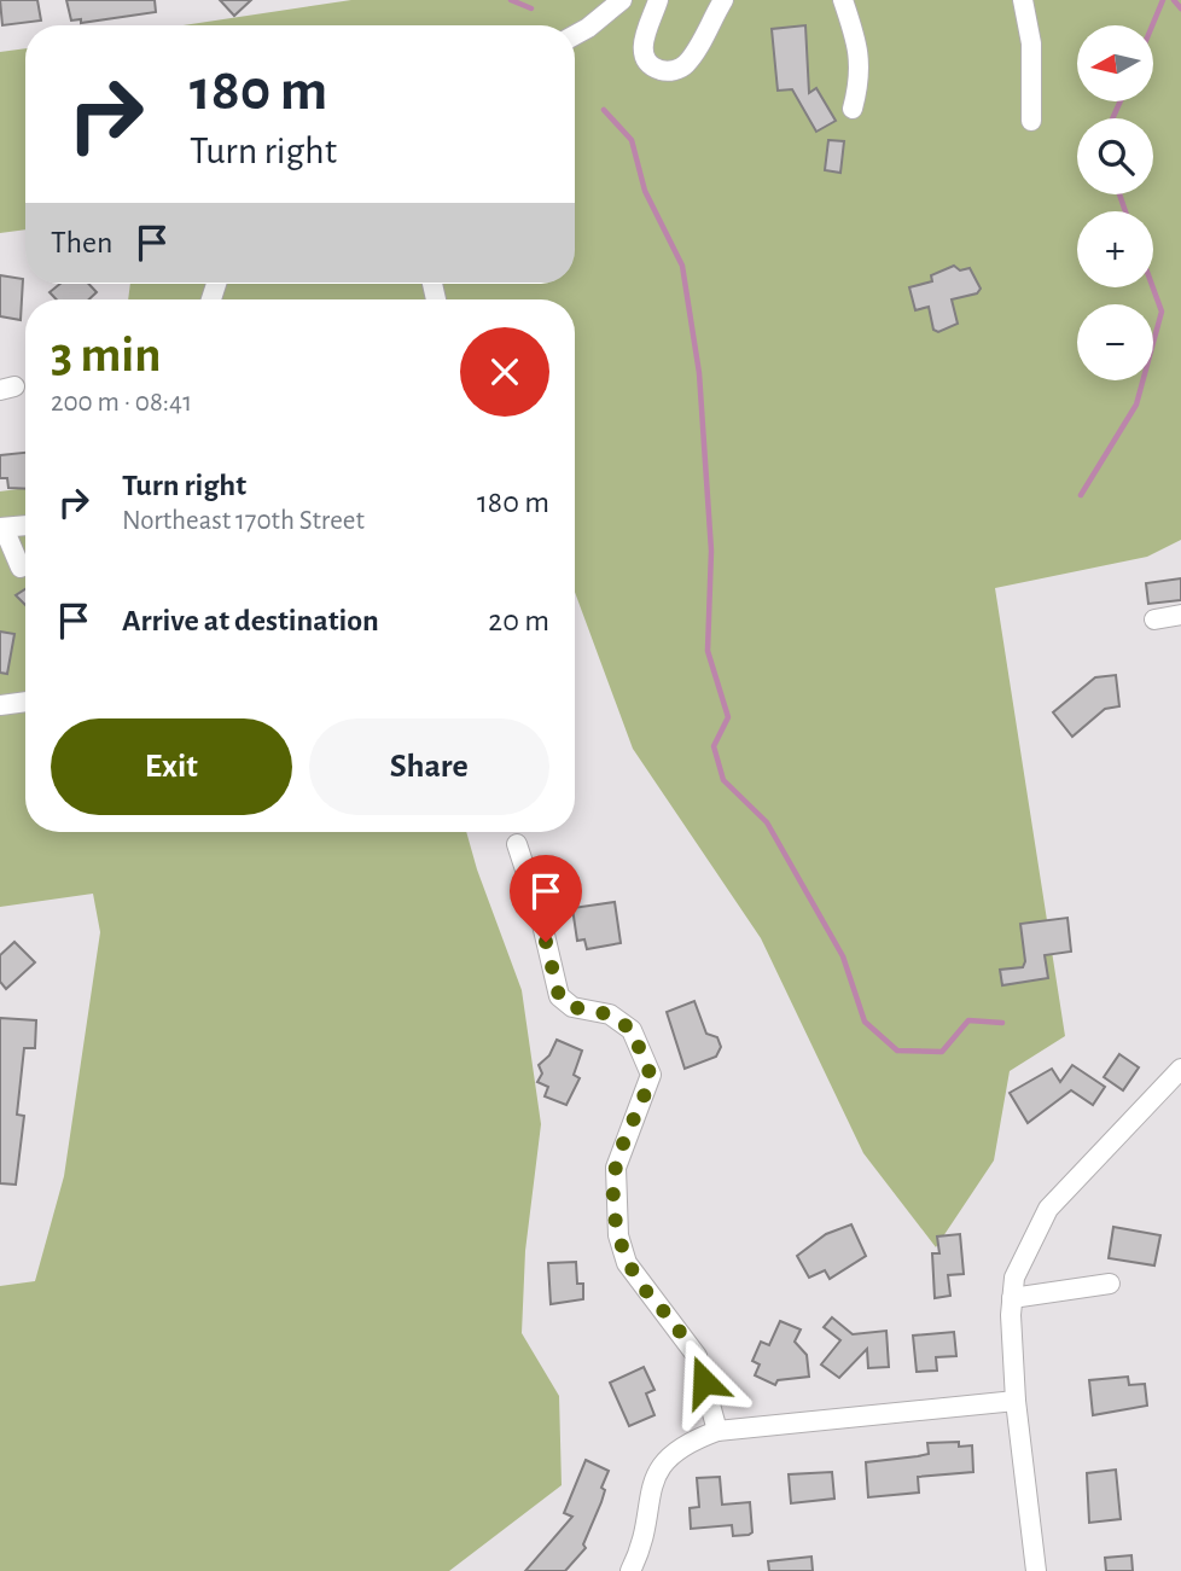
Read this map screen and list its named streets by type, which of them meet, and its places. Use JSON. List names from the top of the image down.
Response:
{
  "north": "left",
  "page": {
    "map_buttons": ["+", "−"],
    "turn": ["180 m", "Turn right"],
    "then": "Then",
    "heading": ["3 min", "200 m · 08:41"],
    "list": [
      {
        "name": "Turn right",
        "note": "Northeast 170th Street",
        "value": "180 m"
      },
      {
        "name": "Arrive at destination",
        "value": "20 m"
      }
    ],
    "buttons": ["Exit", "Share"]
  }
}
